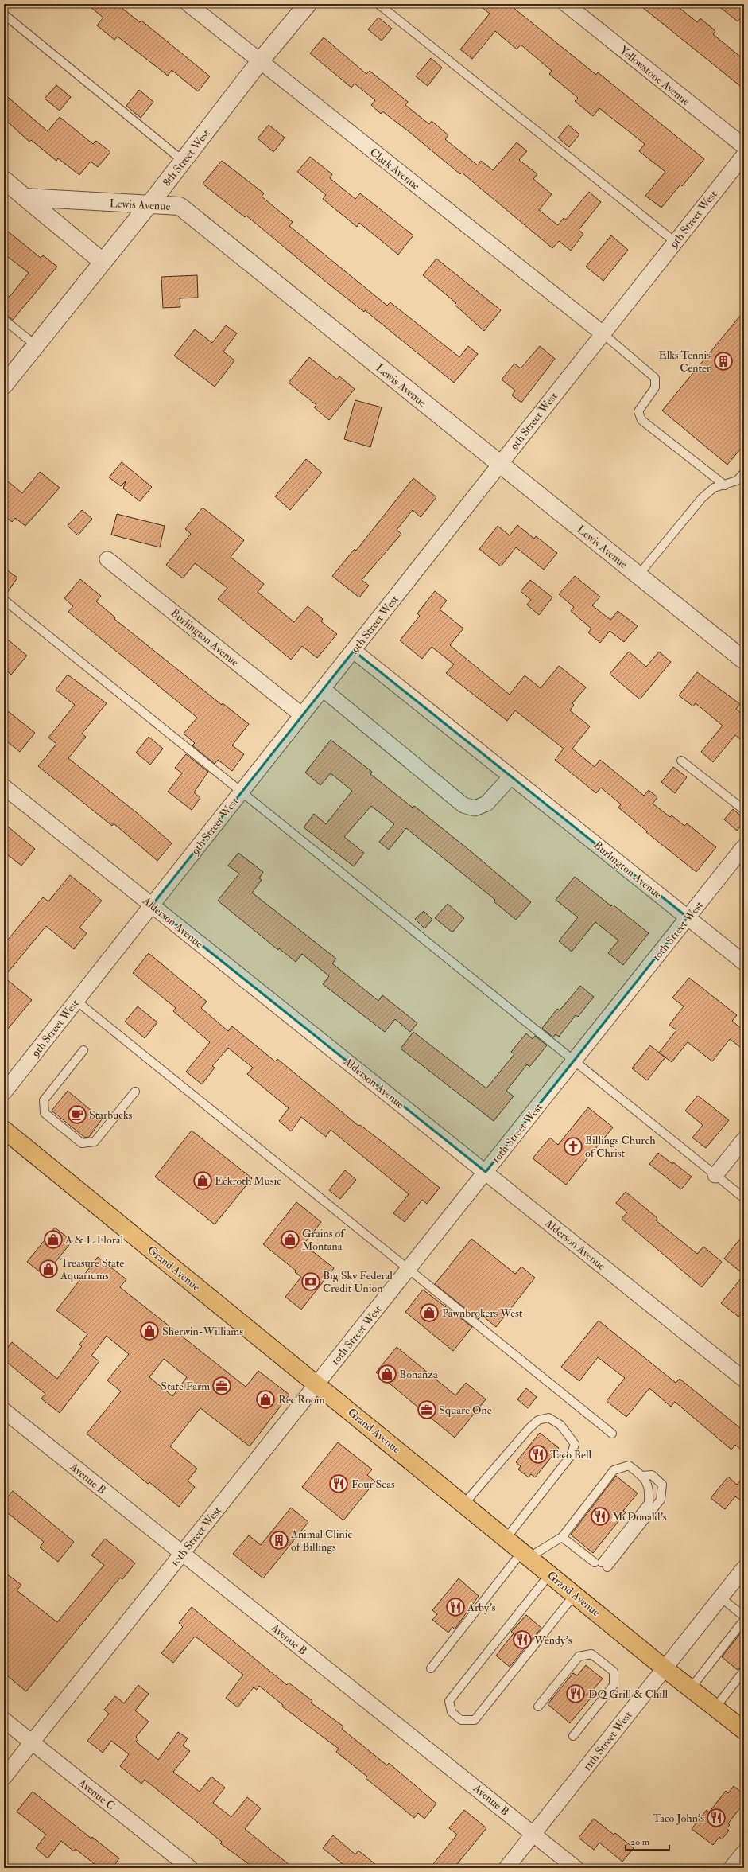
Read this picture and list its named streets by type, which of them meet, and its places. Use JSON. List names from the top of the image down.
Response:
{
  "streets": {
    "main road": ["Grand Avenue"],
    "street": [
      "Yellowstone Avenue",
      "8th Street West",
      "Clark Avenue",
      "Lewis Avenue",
      "9th Street West",
      "Burlington Avenue",
      "Alderson Avenue",
      "10th Street West",
      "Avenue B",
      "11th Street West",
      "Avenue C"
    ]
  },
  "crossings": [
    ["8th Street West", "Clark Avenue"],
    ["8th Street West", "Lewis Avenue"],
    ["Clark Avenue", "9th Street West"],
    ["Lewis Avenue", "9th Street West"],
    ["9th Street West", "Burlington Avenue"],
    ["9th Street West", "Alderson Avenue"],
    ["Burlington Avenue", "10th Street West"],
    ["Alderson Avenue", "10th Street West"],
    ["10th Street West", "Grand Avenue"],
    ["10th Street West", "Avenue B"],
    ["10th Street West", "Avenue C"],
    ["Grand Avenue", "11th Street West"],
    ["Avenue B", "11th Street West"]
  ],
  "places": {
    "building": ["Elks Tennis Center", "Animal Clinic of Billings"],
    "cafe": ["Starbucks"],
    "church": ["Billings Church of Christ"],
    "shop": [
      "Eckroth Music",
      "A & L Floral",
      "Grains of Montana",
      "Treasure State Aquariums",
      "Pawnbrokers West",
      "Sherwin-Williams",
      "Bonanza",
      "Rec Room"
    ],
    "bank": ["Big Sky Federal Credit Union"],
    "office": ["State Farm", "Square One"],
    "restaurant": [
      "Taco Bell",
      "Four Seas",
      "McDonald's",
      "Arby's",
      "Wendy's",
      "DQ Grill & Chill",
      "Taco John's"
    ]
  },
  "scale_bar": "20 m"
}
